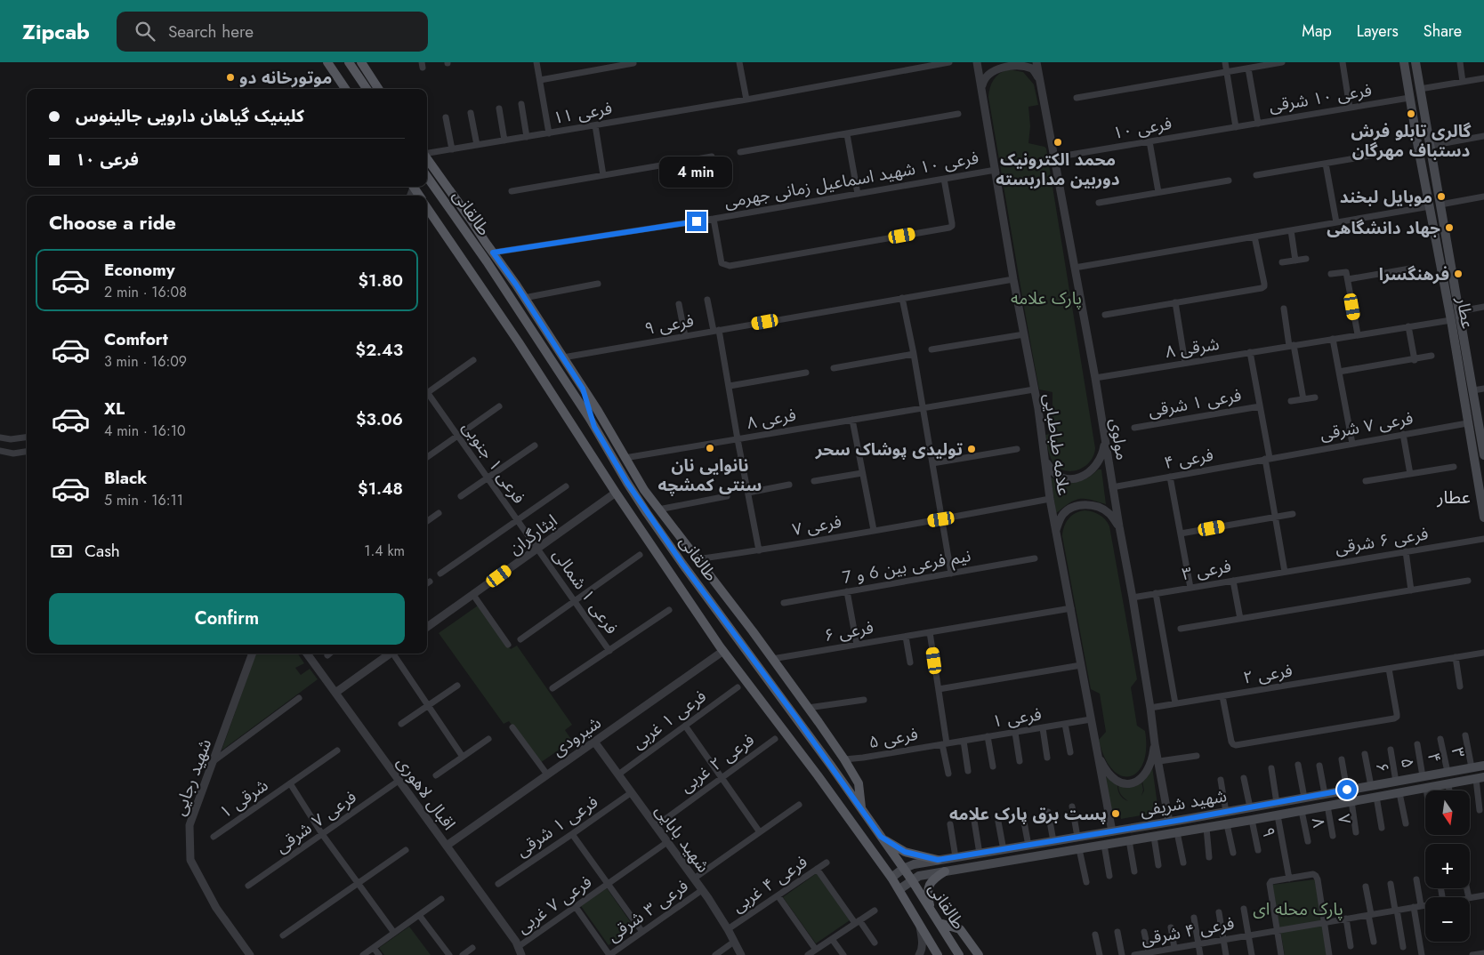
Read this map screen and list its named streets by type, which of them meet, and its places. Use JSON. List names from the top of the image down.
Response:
{
  "streets": {
    "main road": ["طالقانی", "عطار", "شهید شریفی"],
    "street": [
      "فرعی ۱۰ شرقی",
      "فرعی ۱۱",
      "فرعی ۱۰",
      "فرعی ۱۰ شهید اسماعیل زمانی جهرمی",
      "فرعی ۹",
      "۸ شرقی",
      "فرعی ۱ شرقی",
      "فرعی ۸",
      "فرعی ۷ شرقی",
      "مولوی",
      "علامه طباطبایی",
      "فرعی ۴",
      "فرعی ۱ جنوبی",
      "فرعی ۷",
      "ایثارگران",
      "فرعی ۶ شرقی",
      "نیم فرعی بین 6 و 7",
      "فرعی ۳",
      "فرعی ۱ شمالی",
      "فرعی ۶",
      "فرعی ۲",
      "فرعی ۱",
      "فرعی ۱ غربی",
      "شیرودی",
      "فرعی ۵",
      "۳",
      "۴",
      "فرعی ۲ غربی",
      "۵",
      "۶",
      "شهید رجایی",
      "اقبال لاهوری",
      "۱ شرقی",
      "۷",
      "۸",
      "۹",
      "شهید بابایی",
      "فرعی ۴ غربی",
      "فرعی ۷ غربی",
      "فرعی ۳ شرقی",
      "فرعی ۴ شرقی"
    ]
  },
  "crossings": [
    ["فرعی ۱۰ شرقی", "فرعی ۱۰"],
    ["فرعی ۱۰ شرقی", "عطار"],
    ["فرعی ۱۰", "مولوی"],
    ["فرعی ۱۰ شهید اسماعیل زمانی جهرمی", "علامه طباطبایی"],
    ["طالقانی", "ایثارگران"],
    ["طالقانی", "شیرودی"],
    ["طالقانی", "شهید شریفی"],
    ["عطار", "۸ شرقی"],
    ["عطار", "فرعی ۷ شرقی"],
    ["فرعی ۹", "علامه طباطبایی"],
    ["۸ شرقی", "مولوی"],
    ["فرعی ۱ شرقی", "شهید بابایی"],
    ["فرعی ۸", "علامه طباطبایی"],
    ["فرعی ۷ شرقی", "فرعی ۴"],
    ["فرعی ۷ شرقی", "اقبال لاهوری"],
    ["مولوی", "فرعی ۴"],
    ["مولوی", "فرعی ۳"],
    ["مولوی", "فرعی ۲"],
    ["مولوی", "شهید شریفی"],
    ["علامه طباطبایی", "فرعی ۷"],
    ["علامه طباطبایی", "فرعی ۶"],
    ["علامه طباطبایی", "فرعی ۱"],
    ["علامه طباطبایی", "شهید شریفی"],
    ["فرعی ۱ جنوبی", "ایثارگران"],
    ["فرعی ۱ جنوبی", "فرعی ۱ شمالی"],
    ["ایثارگران", "فرعی ۱ شمالی"],
    ["فرعی ۶ شرقی", "فرعی ۳"],
    ["فرعی ۱", "فرعی ۵"],
    ["فرعی ۱ غربی", "شهید بابایی"],
    ["شیرودی", "اقبال لاهوری"],
    ["شیرودی", "شهید بابایی"],
    ["۳", "شهید شریفی"],
    ["۴", "شهید شریفی"],
    ["فرعی ۲ غربی", "شهید بابایی"],
    ["۵", "شهید شریفی"],
    ["۶", "شهید شریفی"],
    ["اقبال لاهوری", "فرعی ۷ غربی"],
    ["شهید شریفی", "۷"],
    ["شهید شریفی", "۸"],
    ["شهید شریفی", "۹"],
    ["شهید بابایی", "فرعی ۴ غربی"],
    ["شهید بابایی", "فرعی ۷ غربی"],
    ["شهید بابایی", "فرعی ۳ شرقی"]
  ],
  "districts": ["عطار"],
  "parks": ["پارک علامه", "پارک محله ای"],
  "places": [
    "موتورخانه دو",
    "گالری تابلو فرش دستباف مهرگان",
    "محمد الکترونیک دوربین مداربسته",
    "موبایل لبخند",
    "جهاد دانشگاهی",
    "فرهنگسرا",
    "نانوایی نان سنتی کمشچه",
    "تولیدی پوشاک سحر",
    "پست برق پارک علامه"
  ],
  "north": "bottom",
  "page": {
    "header": "Zipcab",
    "search": "Search here",
    "nav": ["Map", "Layers", "Share"],
    "banner": ["کلینیک گیاهان دارویی جالینوس", "فرعی ۱۰"],
    "bubble": "4 min",
    "heading": "Choose a ride",
    "list": [
      {
        "name": "Economy",
        "note": "2 min · 16:08",
        "value": "$1.80"
      },
      {
        "name": "Comfort",
        "note": "3 min · 16:09",
        "value": "$2.43"
      },
      {
        "name": "XL",
        "note": "4 min · 16:10",
        "value": "$3.06"
      },
      {
        "name": "Black",
        "note": "5 min · 16:11",
        "value": "$1.48"
      }
    ],
    "pay": ["Cash", "1.4 km"],
    "buttons": "Confirm",
    "map_buttons": ["+", "−"]
  }
}
